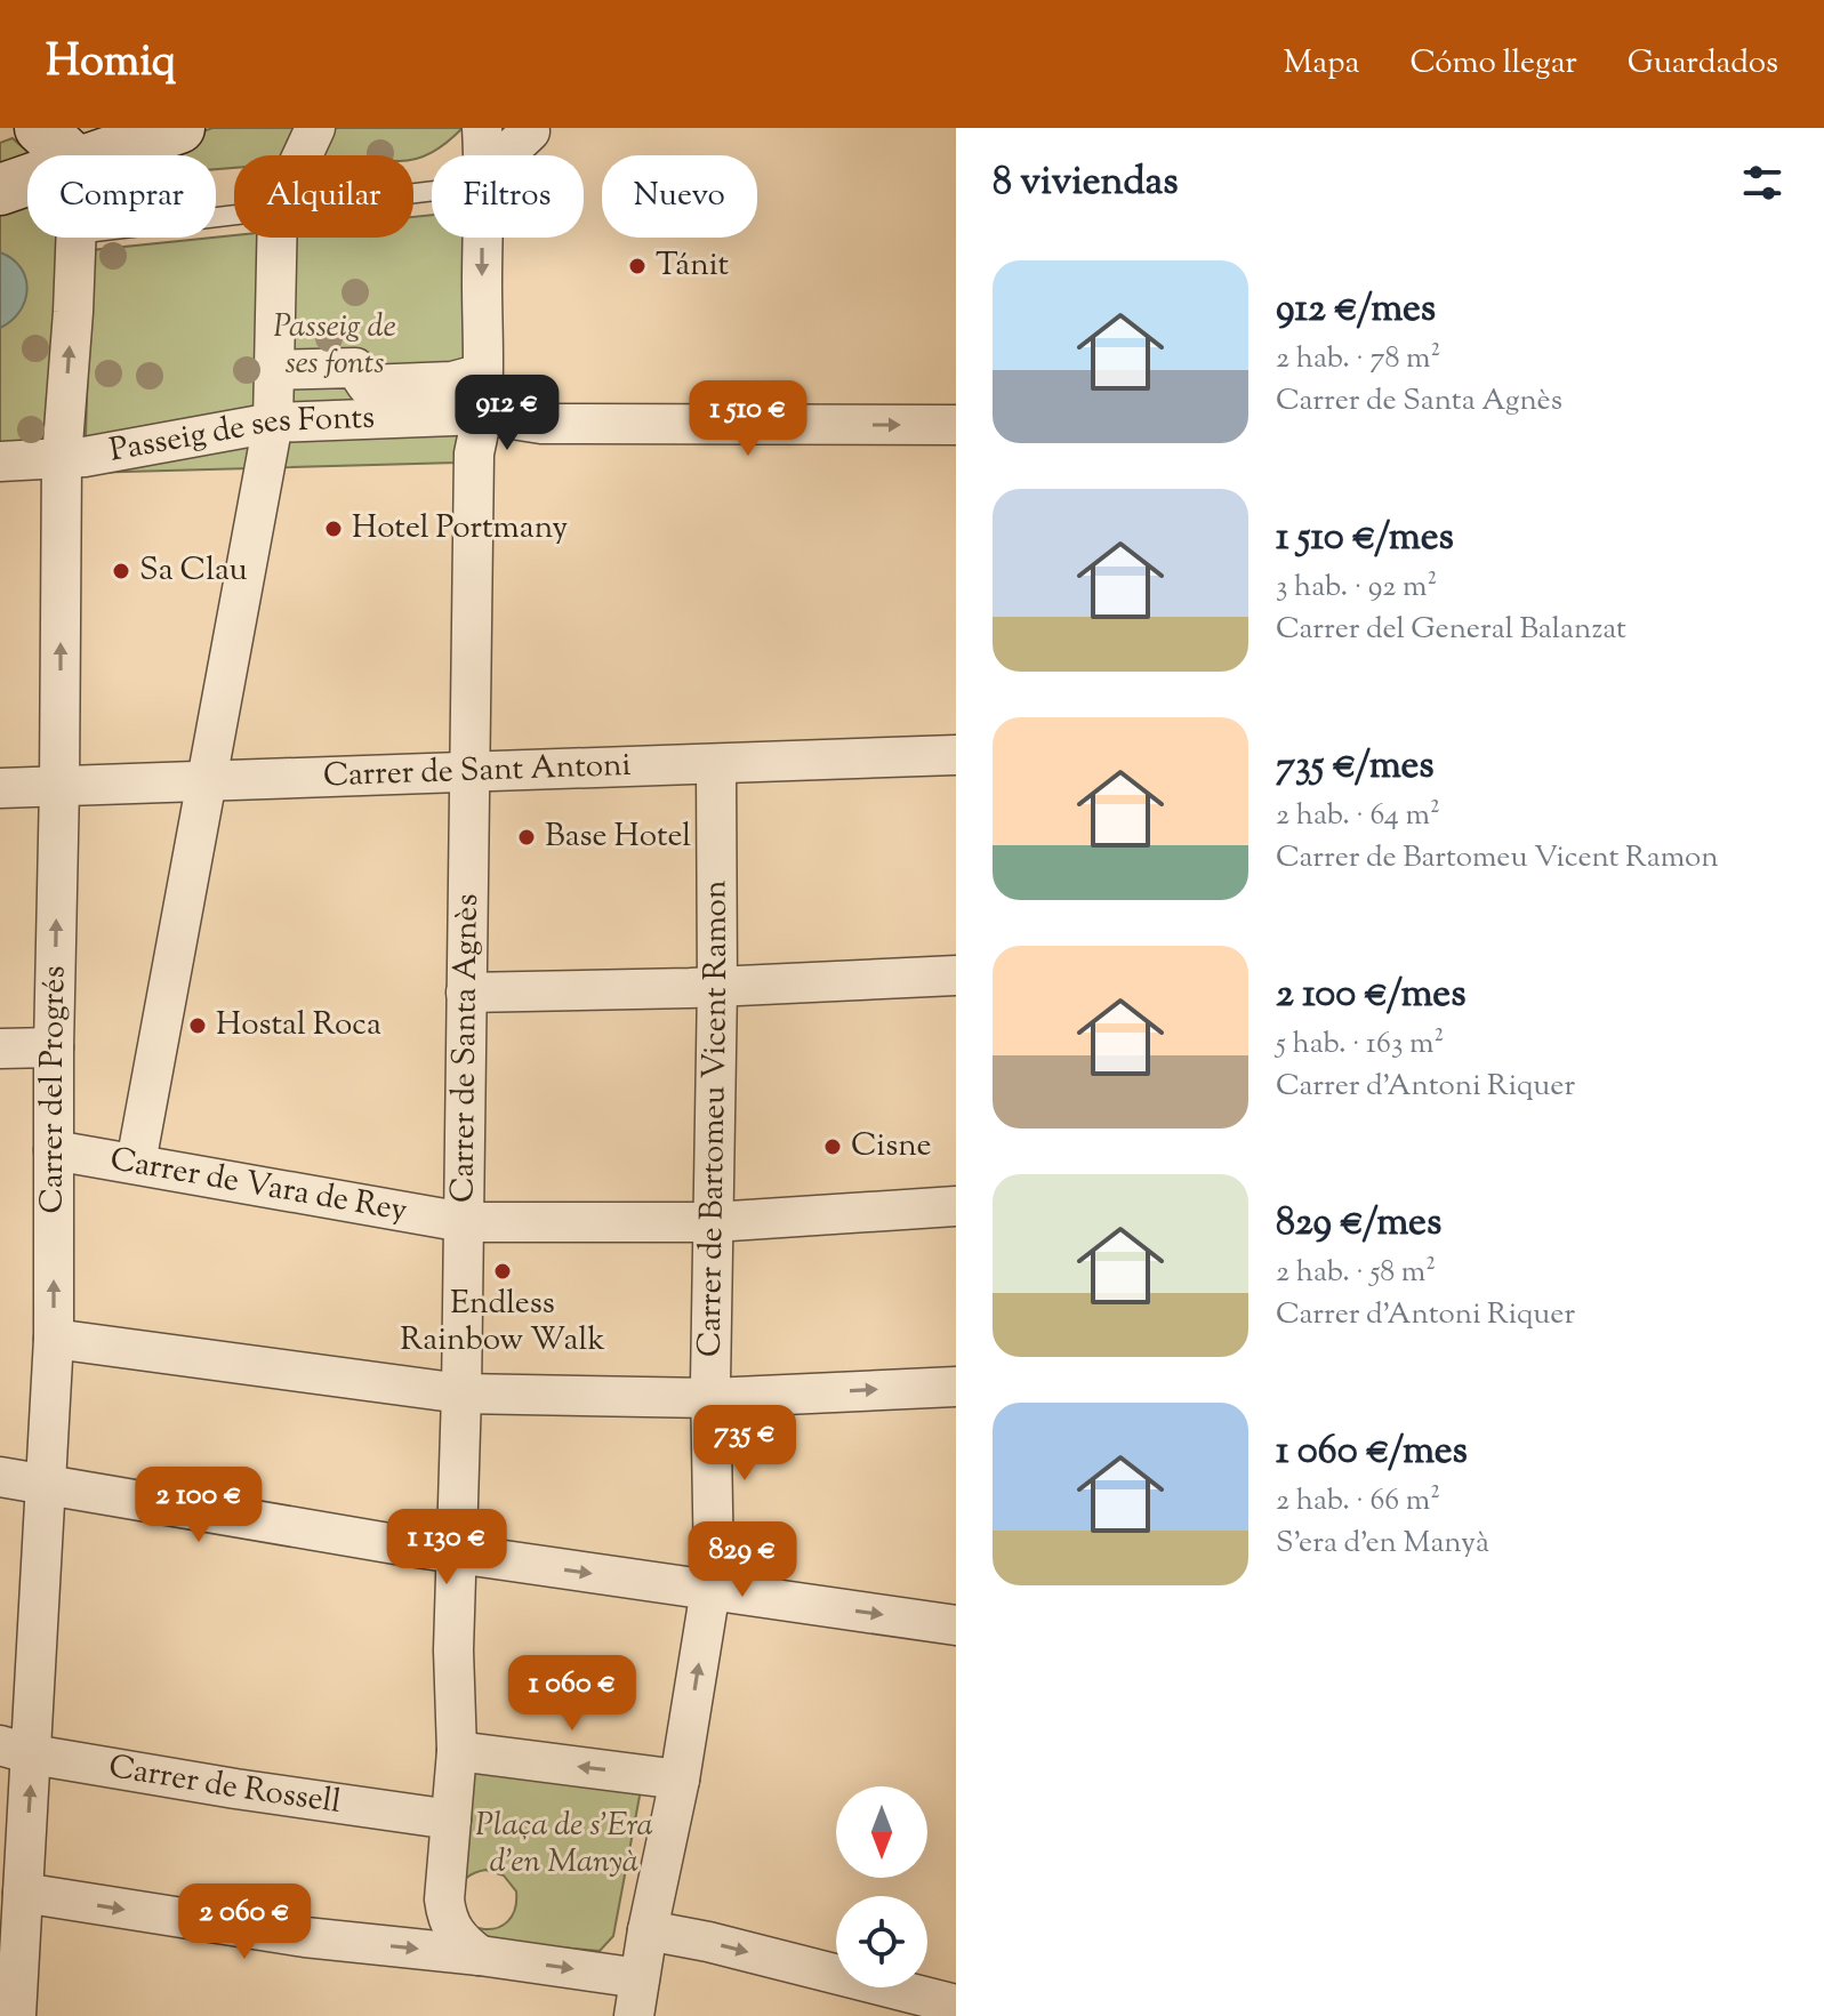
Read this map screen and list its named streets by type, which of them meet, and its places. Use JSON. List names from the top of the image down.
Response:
{
  "streets": {
    "street": [
      "Passeig de ses Fonts",
      "Carrer de Sant Antoni",
      "Carrer de Santa Agnès",
      "Carrer del Progrés",
      "Carrer de Bartomeu Vicent Ramon",
      "Carrer de Vara de Rey",
      "Carrer de Rossell"
    ]
  },
  "crossings": [
    ["Passeig de ses Fonts", "Carrer de Santa Agnès"],
    ["Passeig de ses Fonts", "Carrer del Progrés"],
    ["Carrer de Sant Antoni", "Carrer de Santa Agnès"],
    ["Carrer de Sant Antoni", "Carrer del Progrés"],
    ["Carrer de Sant Antoni", "Carrer de Bartomeu Vicent Ramon"],
    ["Carrer de Santa Agnès", "Carrer de Vara de Rey"],
    ["Carrer de Santa Agnès", "Carrer de Rossell"],
    ["Carrer del Progrés", "Carrer de Vara de Rey"],
    ["Carrer del Progrés", "Carrer de Rossell"],
    ["Carrer de Bartomeu Vicent Ramon", "Carrer de Vara de Rey"]
  ],
  "one_way": ["Passeig de ses Fonts"],
  "parks": ["Passeig de ses fonts", "Plaça de s'Era d'en Manyà"],
  "places": [
    "Tánit",
    "Hotel Portmany",
    "Sa Clau",
    "Base Hotel",
    "Hostal Roca",
    "Cisne",
    "Endless Rainbow Walk"
  ],
  "north": "bottom",
  "page": {
    "header": "Homiq",
    "nav": ["Mapa", "Cómo llegar", "Guardados"],
    "heading": "8 viviendas",
    "chip": [
      "Comprar",
      "Alquilar",
      "Filtros",
      "Nuevo"
    ],
    "list": [
      {
        "name": "912 €/mes",
        "note": "2 hab. · 78 m² · Carrer de Santa Agnès"
      },
      {
        "name": "1 510 €/mes",
        "note": "3 hab. · 92 m² · Carrer del General Balanzat"
      },
      {
        "name": "735 €/mes",
        "note": "2 hab. · 64 m² · Carrer de Bartomeu Vicent Ramon"
      },
      {
        "name": "2 100 €/mes",
        "note": "5 hab. · 163 m² · Carrer d'Antoni Riquer"
      },
      {
        "name": "829 €/mes",
        "note": "2 hab. · 58 m² · Carrer d'Antoni Riquer"
      },
      {
        "name": "1 060 €/mes",
        "note": "2 hab. · 66 m² · S'era d'en Manyà"
      }
    ],
    "price": [
      "912 €",
      "1 510 €",
      "735 €",
      "2 100 €",
      "1 130 €",
      "829 €",
      "1 060 €",
      "2 060 €"
    ]
  }
}
